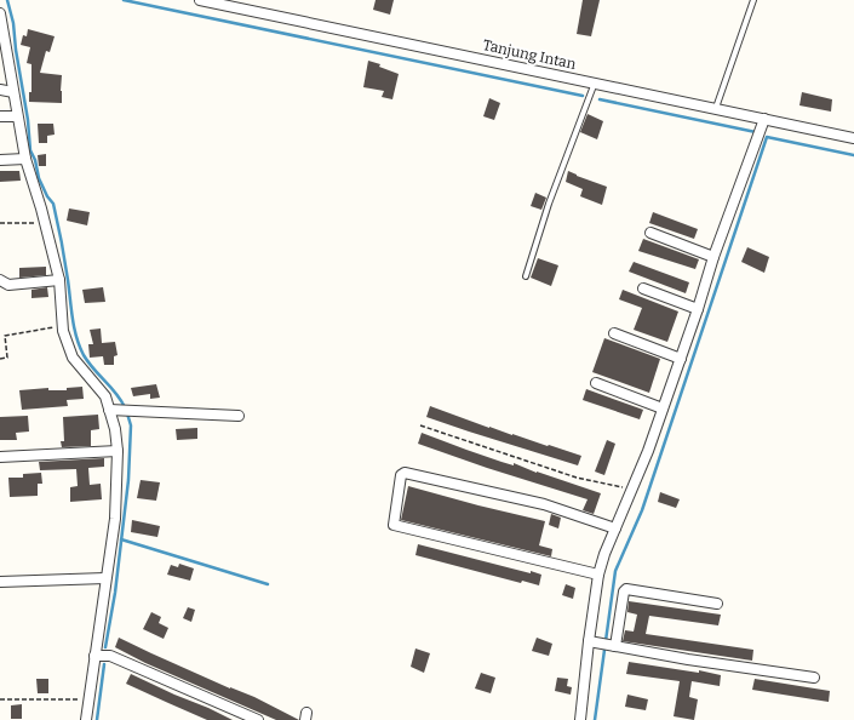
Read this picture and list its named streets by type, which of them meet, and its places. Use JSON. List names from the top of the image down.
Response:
{
  "streets": {
    "street": ["Tanjung Intan"]
  }
}
